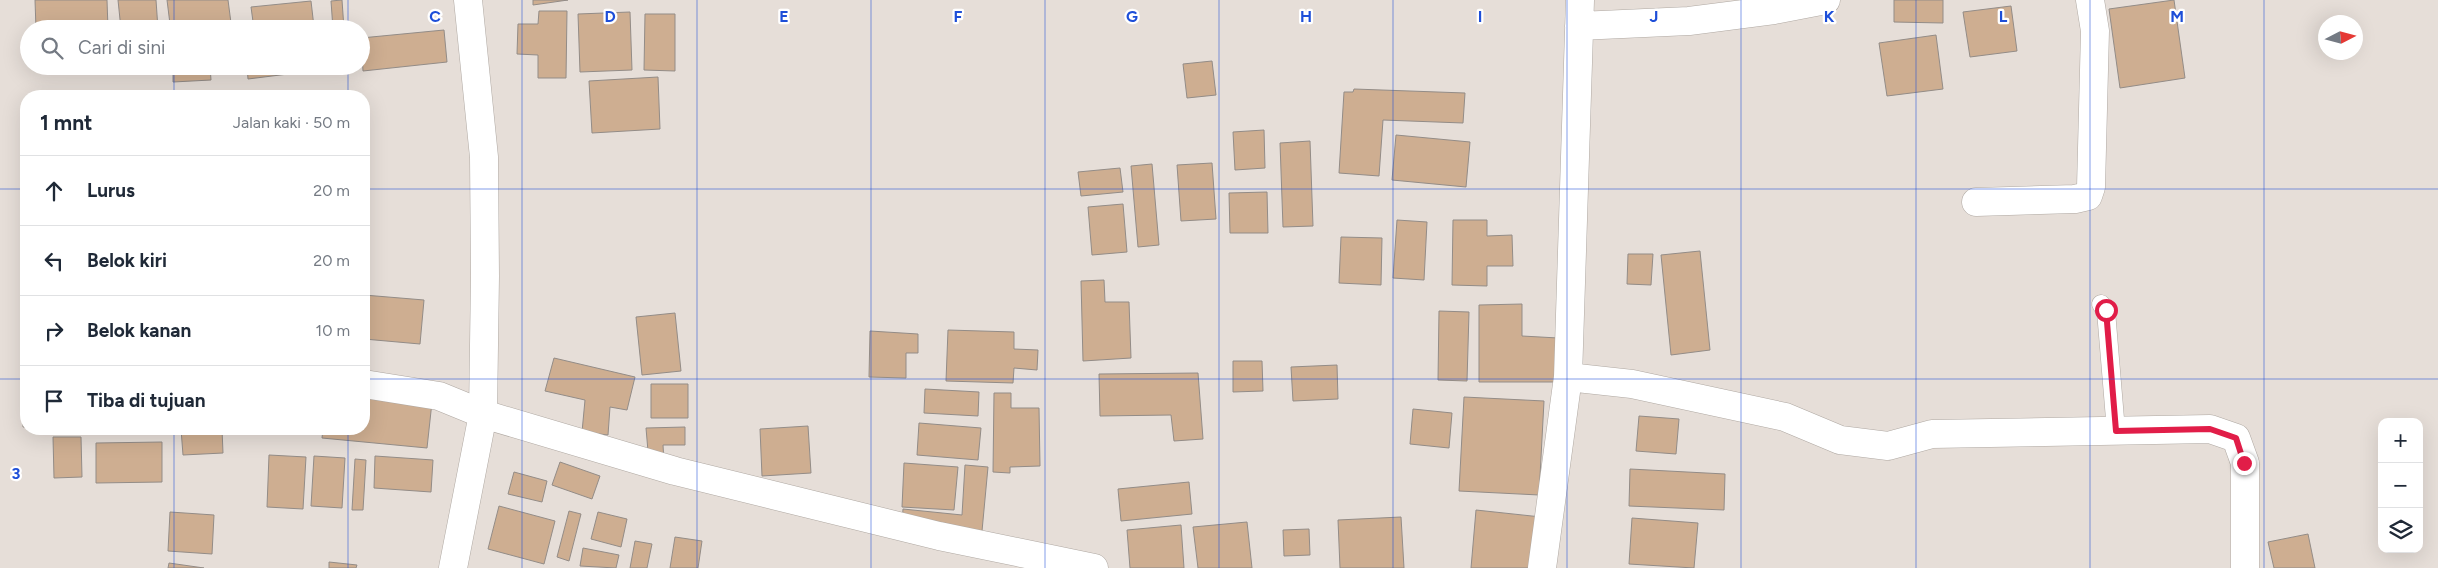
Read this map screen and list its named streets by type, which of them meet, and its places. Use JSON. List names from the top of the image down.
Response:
{
  "north": "right",
  "page": {
    "search": "Cari di sini",
    "heading": ["1 mnt", "Jalan kaki · 50 m"],
    "list": [
      ["Lurus", "20 m"],
      ["Belok kiri", "20 m"],
      ["Belok kanan", "10 m"],
      "Tiba di tujuan"
    ],
    "map_buttons": ["+", "−"]
  },
  "grid": {
    "columns": [
      "C",
      "D",
      "E",
      "F",
      "G",
      "H",
      "I",
      "J",
      "K",
      "L",
      "M"
    ],
    "rows": ["3"]
  }
}
